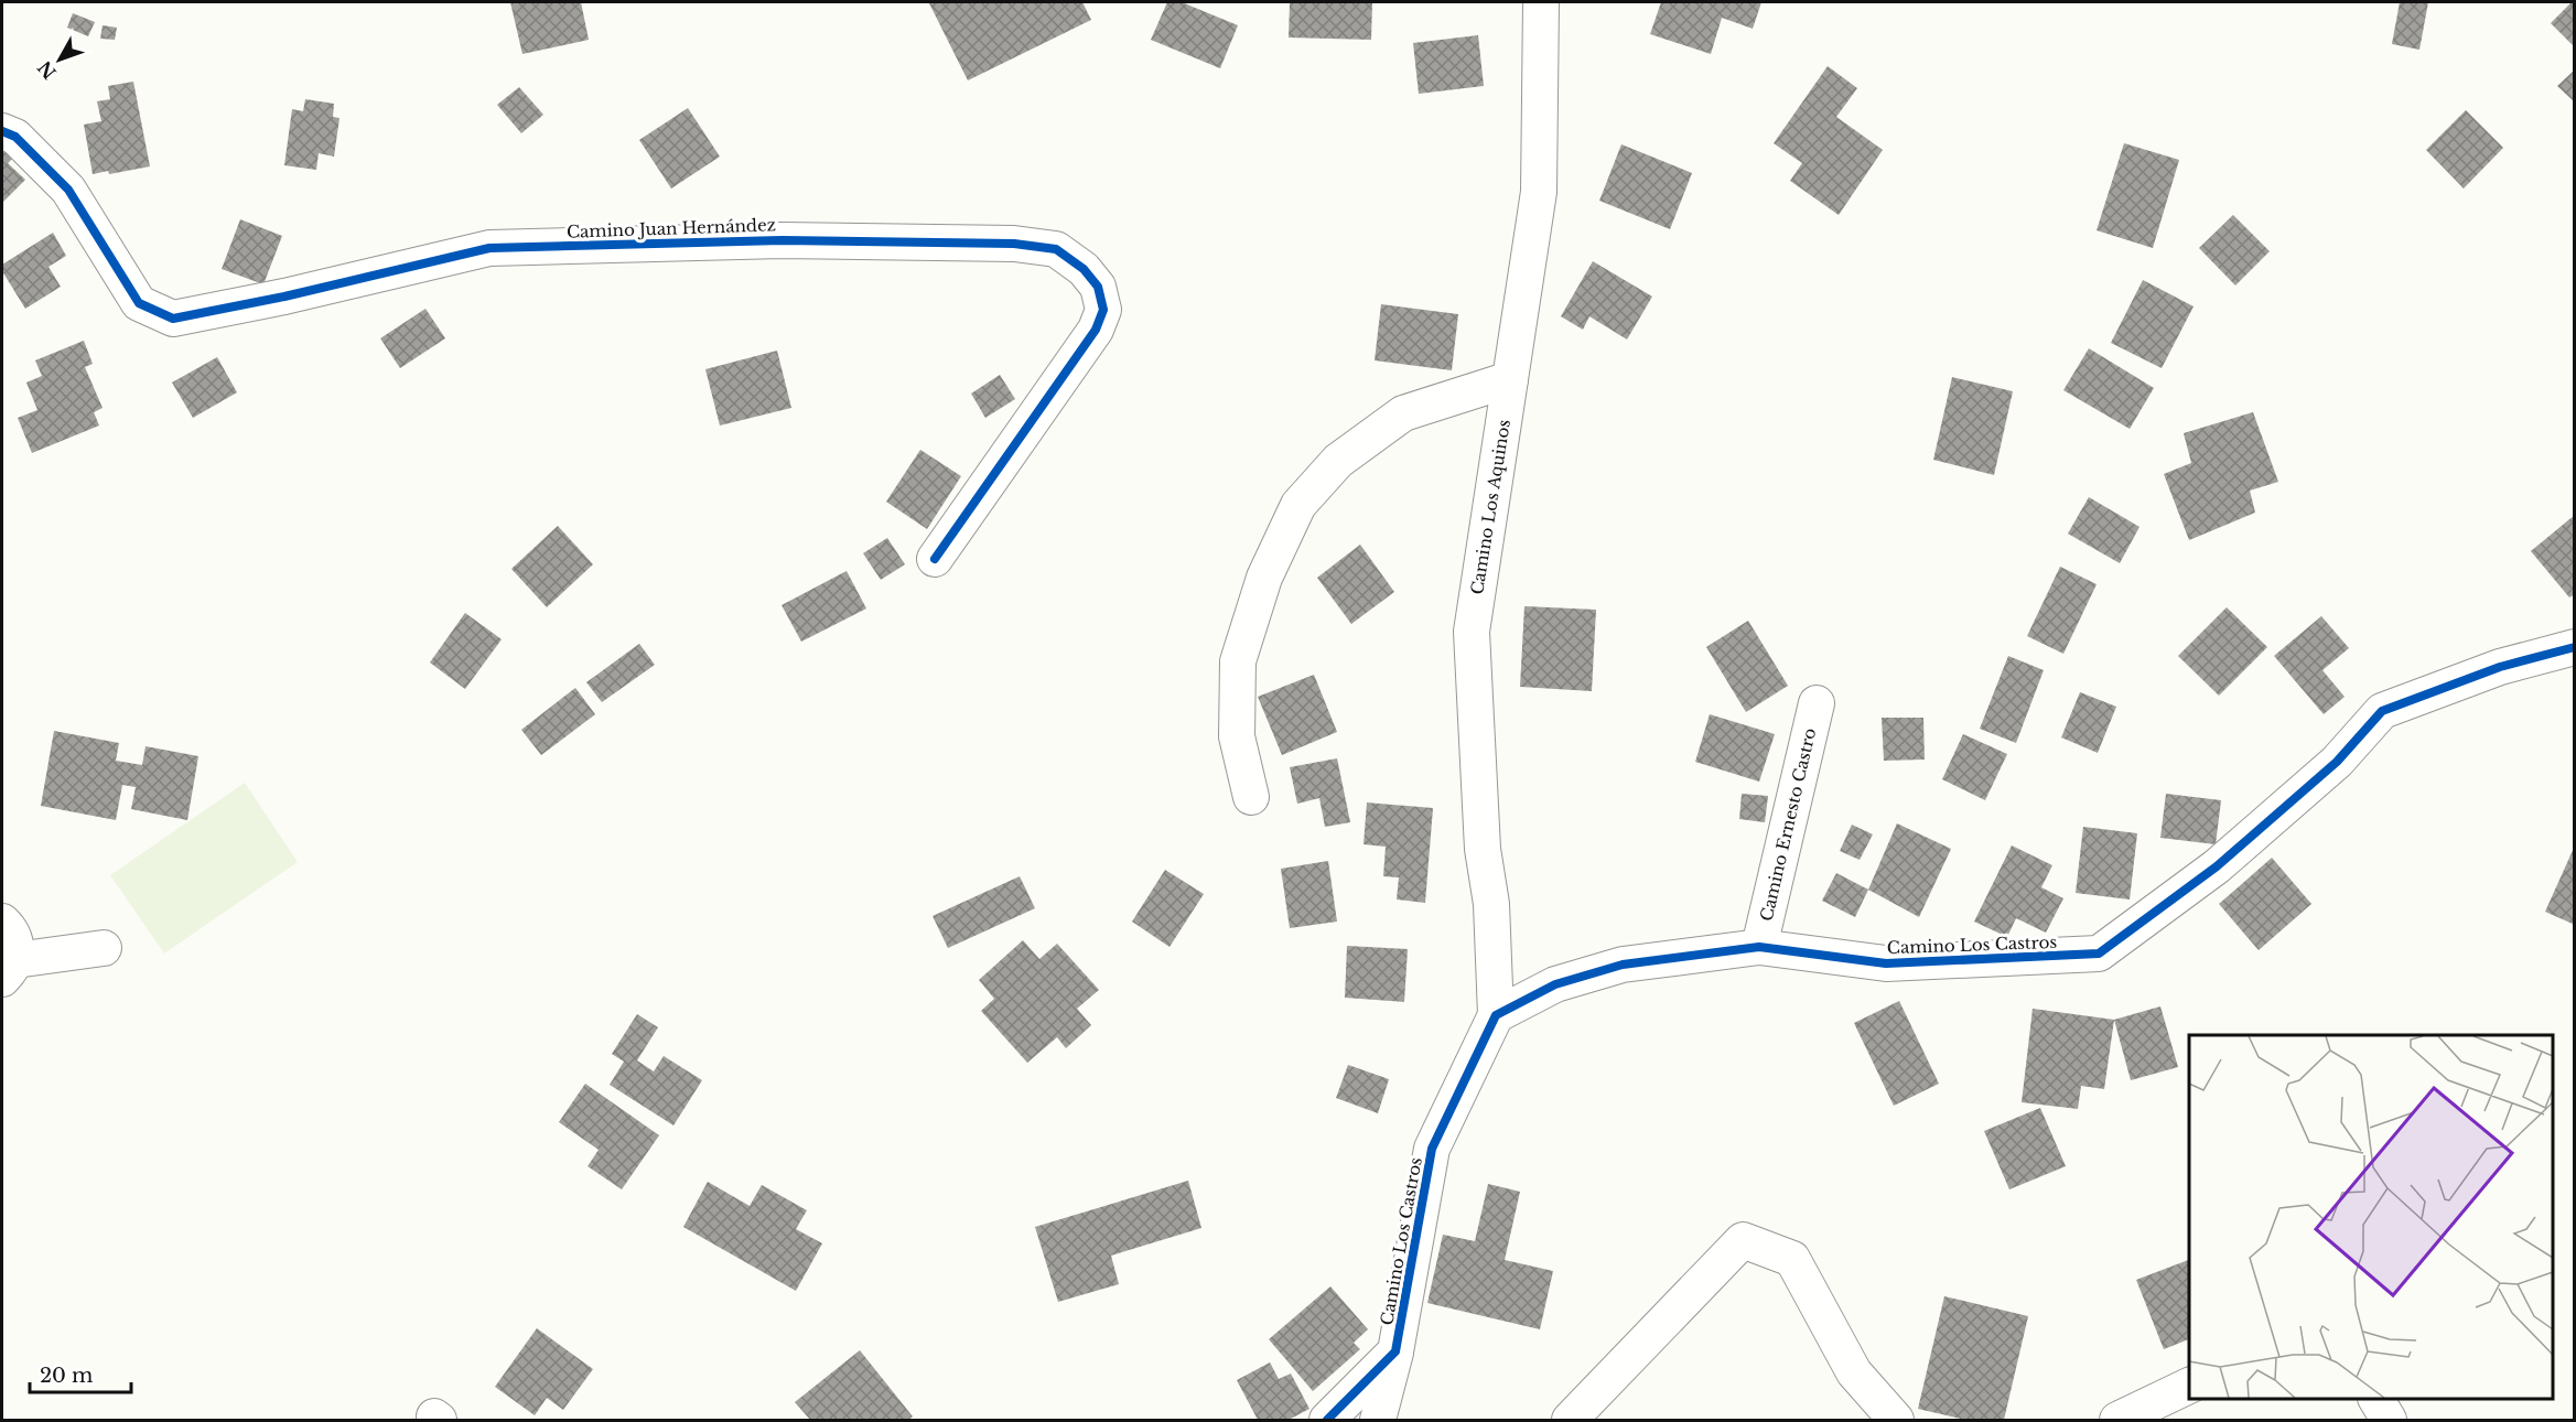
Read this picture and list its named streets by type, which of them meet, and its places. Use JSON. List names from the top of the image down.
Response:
{
  "streets": {
    "street": [
      "Camino Juan Hernández",
      "Camino Los Aquinos",
      "Camino Ernesto Castro",
      "Camino Los Castros"
    ]
  },
  "crossings": [
    ["Camino Los Aquinos", "Camino Los Castros"],
    ["Camino Ernesto Castro", "Camino Los Castros"]
  ],
  "scale_bar": "20 m",
  "north": "bottom left"
}
